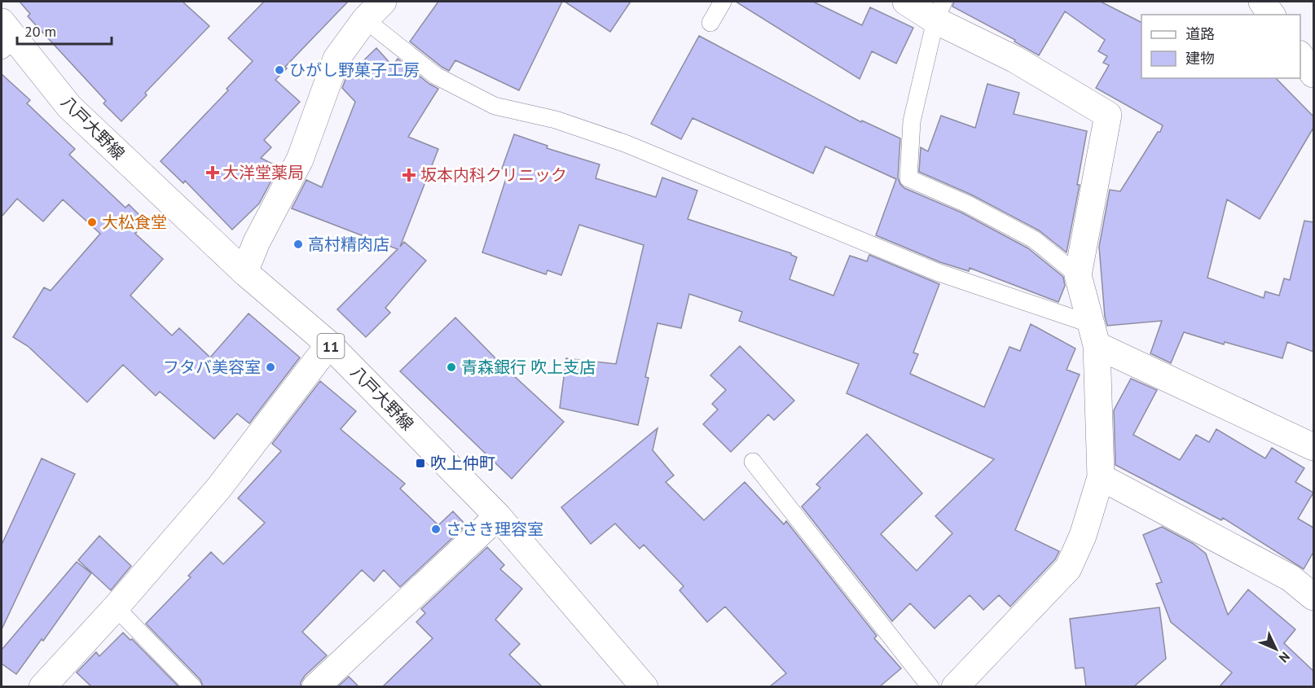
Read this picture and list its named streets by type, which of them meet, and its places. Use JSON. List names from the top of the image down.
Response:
{
  "streets": {
    "street": ["八戸大野線", "11"]
  },
  "places": {
    "other": [
      "ひがし野菓子工房",
      "大松食堂",
      "高村精肉店",
      "フタバ美容室",
      "青森銀行 吹上支店",
      "ささき理容室"
    ],
    "health": ["大洋堂薬局", "坂本内科クリニック"],
    "transit": ["吹上仲町"]
  },
  "legend": ["道路", "建物"],
  "scale_bar": "20 m",
  "north": "bottom right"
}
